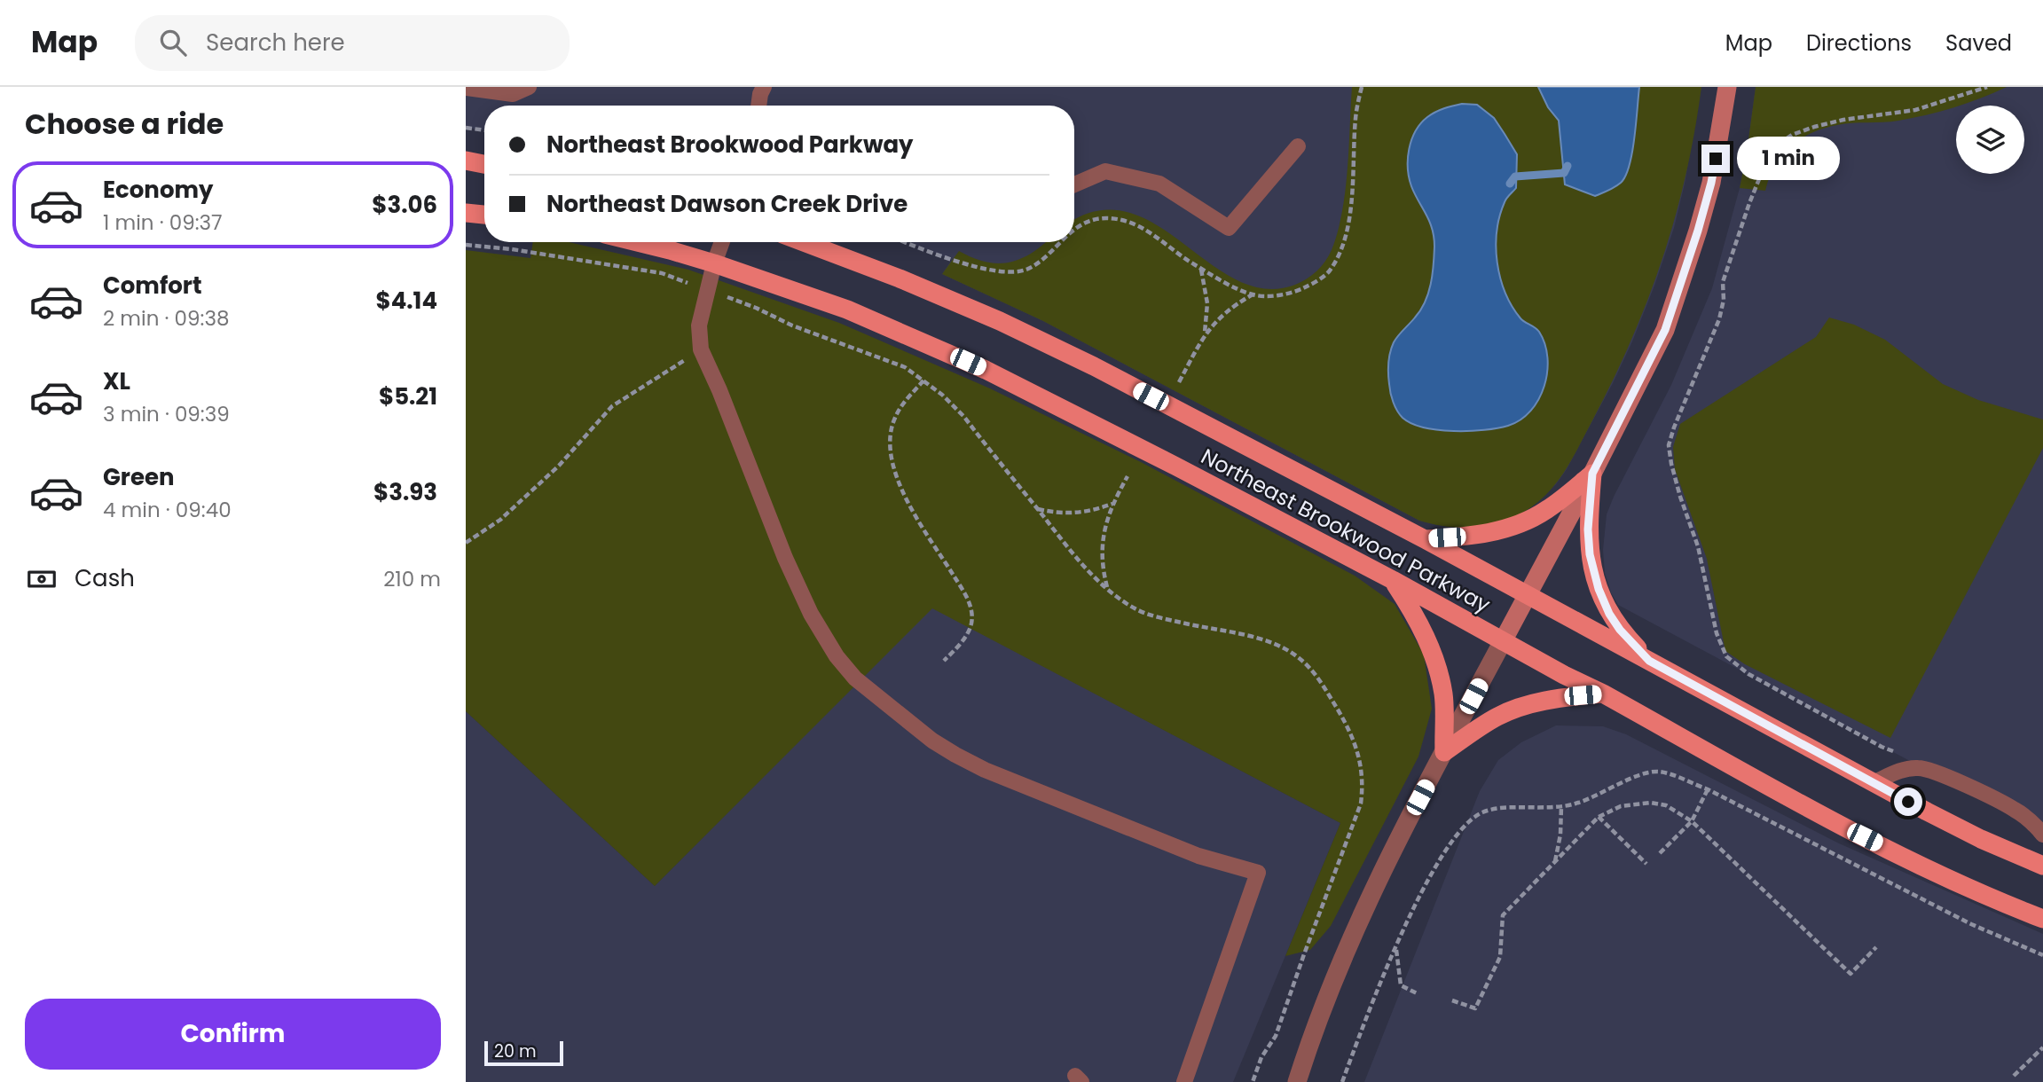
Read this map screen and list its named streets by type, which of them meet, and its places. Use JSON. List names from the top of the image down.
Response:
{
  "streets": {
    "main road": ["Northeast Brookwood Parkway"]
  },
  "scale_bar": "20 m",
  "page": {
    "header": "Map",
    "search": "Search here",
    "nav": ["Map", "Directions", "Saved"],
    "heading": "Choose a ride",
    "banner": ["Northeast Brookwood Parkway", "Northeast Dawson Creek Drive"],
    "bubble": "1 min",
    "list": [
      {
        "name": "Economy",
        "note": "1 min · 09:37",
        "value": "$3.06"
      },
      {
        "name": "Comfort",
        "note": "2 min · 09:38",
        "value": "$4.14"
      },
      {
        "name": "XL",
        "note": "3 min · 09:39",
        "value": "$5.21"
      },
      {
        "name": "Green",
        "note": "4 min · 09:40",
        "value": "$3.93"
      }
    ],
    "pay": ["Cash", "210 m"],
    "buttons": "Confirm",
    "scale": "20 m"
  }
}
